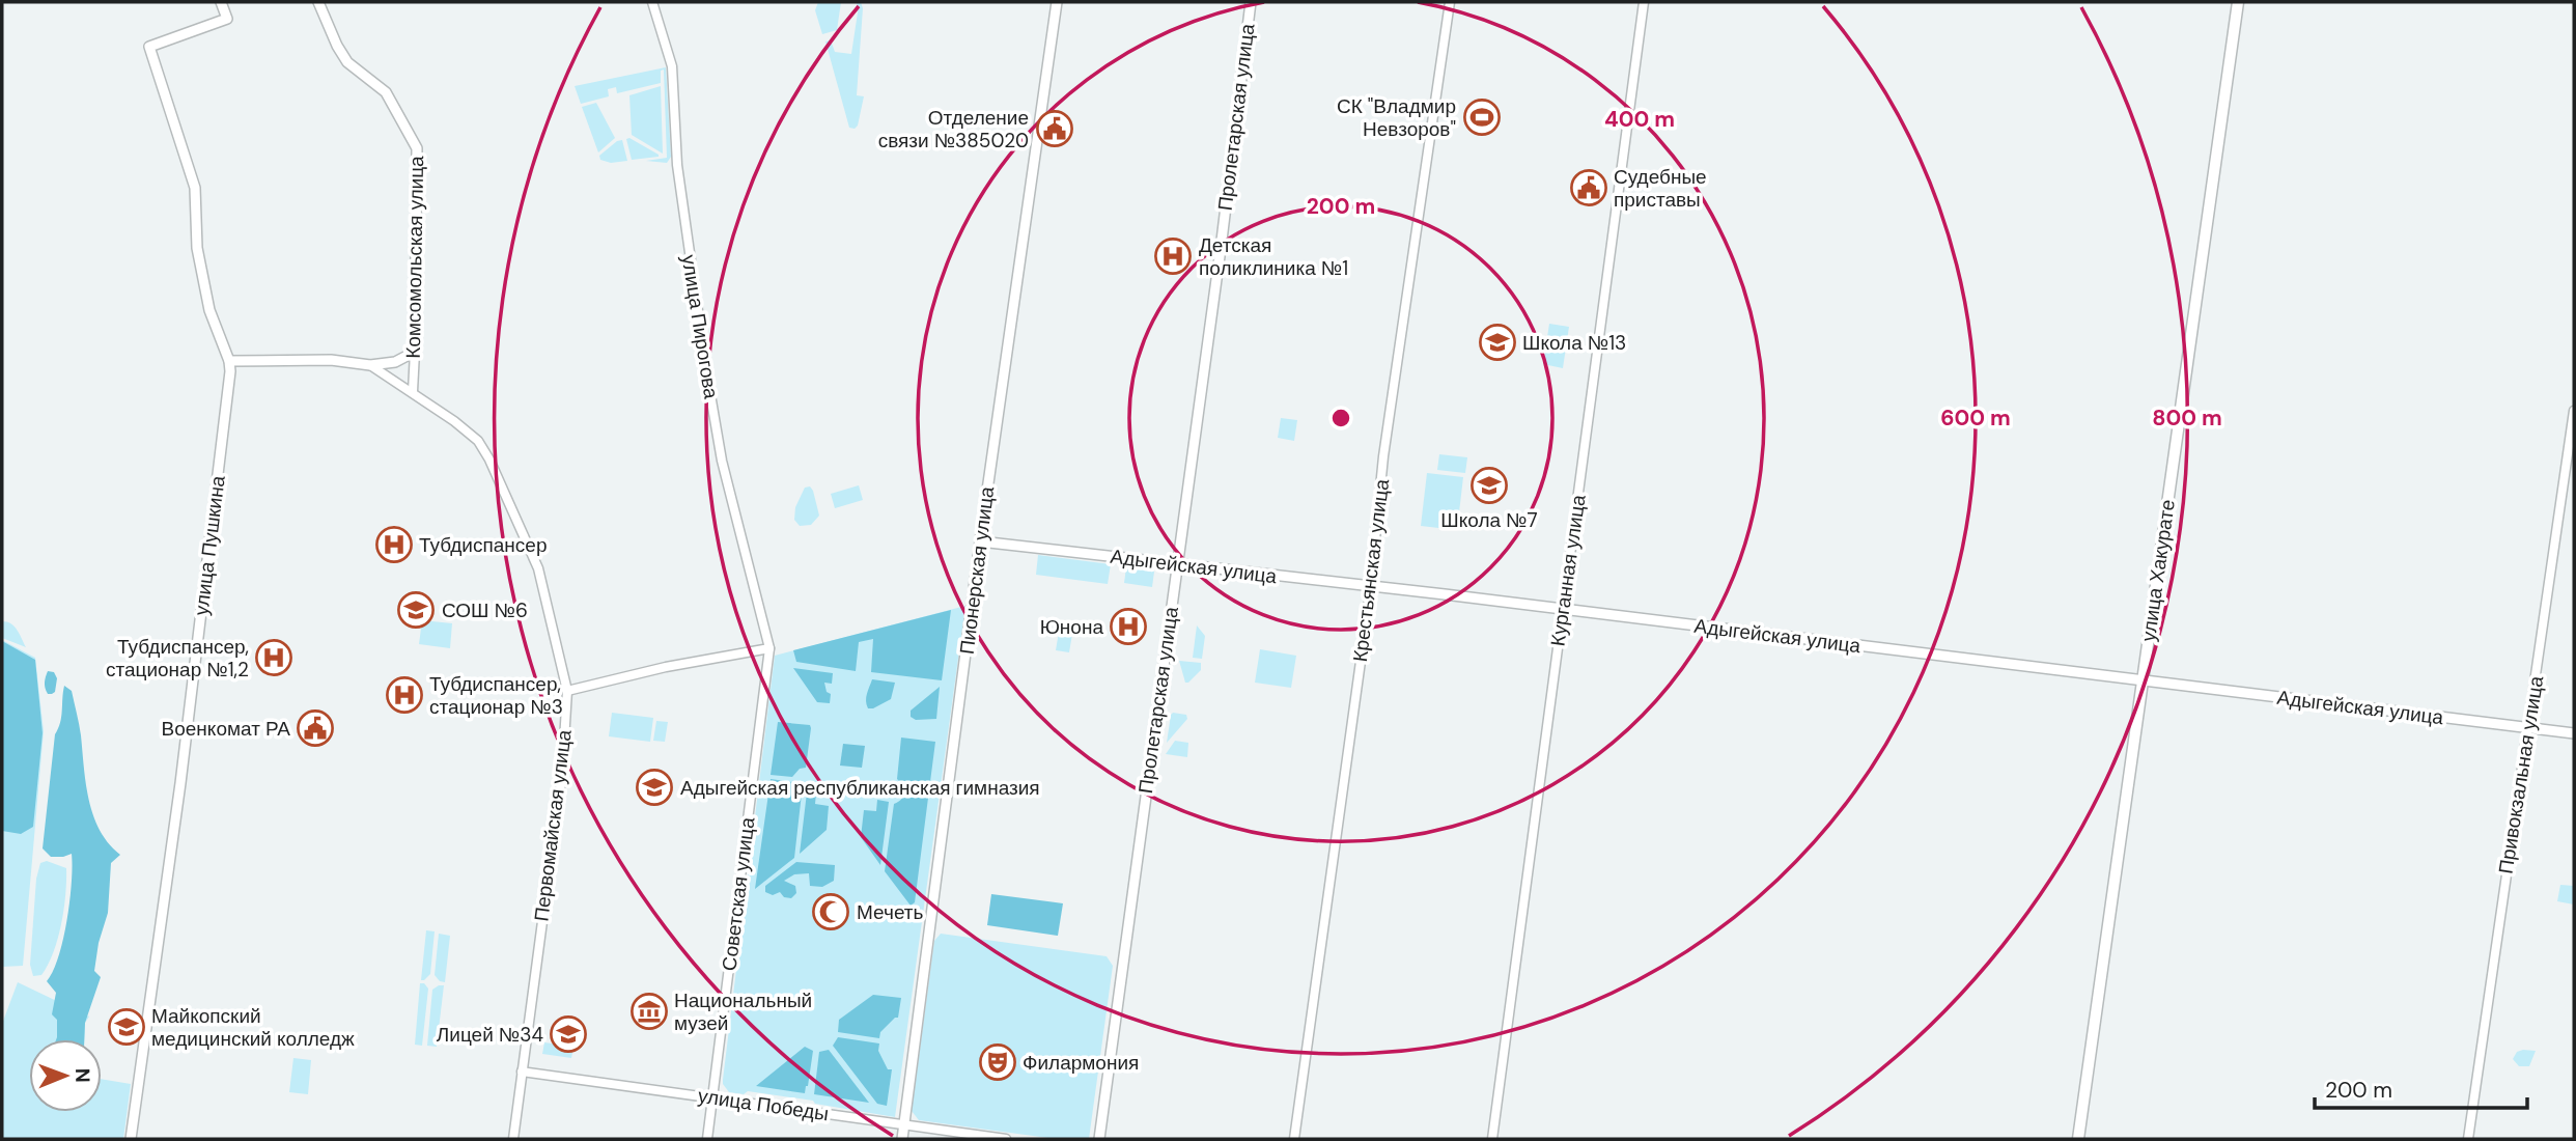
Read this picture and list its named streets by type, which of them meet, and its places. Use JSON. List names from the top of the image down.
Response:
{
  "streets": {
    "main road": [
      "Пролетарская улица",
      "Комсомольская улица",
      "улица Пушкина",
      "Адыгейская улица",
      "Пионерская улица",
      "улица Хакурате"
    ],
    "street": [
      "улица Пирогова",
      "Крестьянская улица",
      "Курганная улица",
      "Привокзальная улица",
      "Первомайская улица",
      "Советская улица",
      "улица Победы"
    ]
  },
  "crossings": [
    ["Пролетарская улица", "Адыгейская улица"],
    ["Комсомольская улица", "Первомайская улица"],
    ["улица Пирогова", "Советская улица"],
    ["Адыгейская улица", "Пионерская улица"],
    ["Адыгейская улица", "Крестьянская улица"],
    ["Адыгейская улица", "Курганная улица"],
    ["Адыгейская улица", "улица Хакурате"],
    ["Адыгейская улица", "Привокзальная улица"],
    ["Пионерская улица", "улица Победы"],
    ["Первомайская улица", "улица Победы"],
    ["Советская улица", "улица Победы"]
  ],
  "places": {
    "sports": ["СК \"Владмир Невзоров\""],
    "public building": ["Отделение связи №385020", "Судебные приставы", "Военкомат РА"],
    "hospital": [
      "Детская поликлиника №1",
      "Тубдиспансер",
      "Юнона",
      "Тубдиспансер, стационар №1,2",
      "Тубдиспансер, стационар №3"
    ],
    "school or university": [
      "Школа №13",
      "Школа №7",
      "СОШ №6",
      "Адыгейская республиканская гимназия",
      "Майкопский медицинский колледж",
      "Лицей №34"
    ],
    "mosque": ["Мечеть"],
    "museum": ["Национальный музей"],
    "theatre": ["Филармония"]
  },
  "scale_bar": "200 m",
  "north": "right",
  "rings": [
    "400 m",
    "200 m",
    "600 m",
    "800 m"
  ]
}
